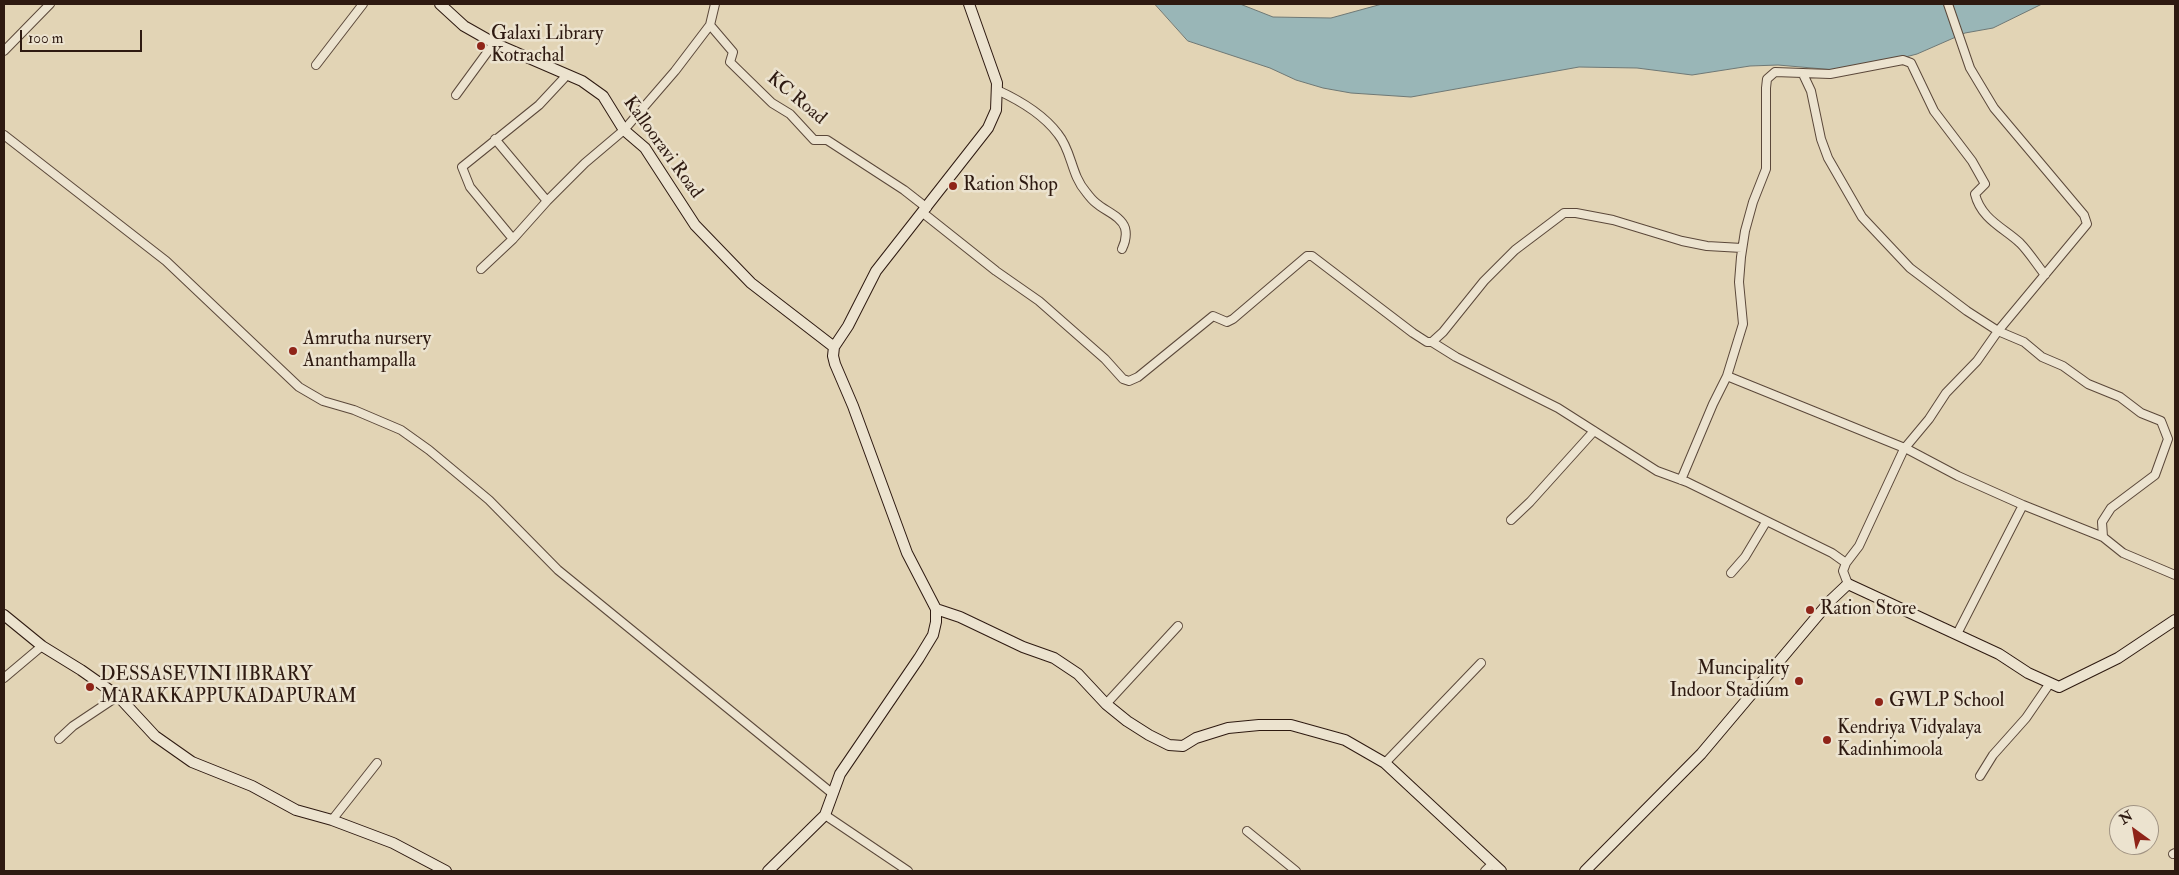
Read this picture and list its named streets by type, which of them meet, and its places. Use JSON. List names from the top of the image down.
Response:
{
  "streets": {
    "main road": ["Kallooravi Road"],
    "street": ["KC Road"]
  },
  "places": [
    "Galaxi Library Kotrachal",
    "Ration Shop",
    "Amrutha nursery Ananthampalla",
    "Ration Store",
    "Muncipality Indoor Stadium",
    "DESSASEVINI lIBRARY MARAKKAPPUKADAPURAM",
    "GWLP School",
    "Kendriya Vidyalaya Kadinhimoola"
  ],
  "scale_bar": "100 m",
  "north": "top left"
}
